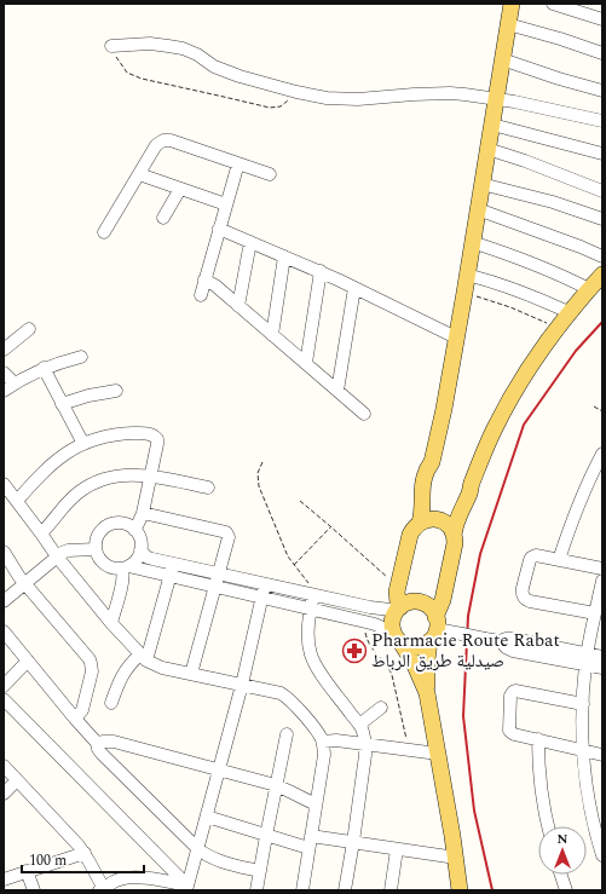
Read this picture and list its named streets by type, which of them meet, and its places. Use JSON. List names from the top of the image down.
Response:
{
  "places": {
    "pharmacy": ["Pharmacie Route Rabat صيدلية طريق الرباط"]
  },
  "scale_bar": "100 m",
  "north": "top"
}
